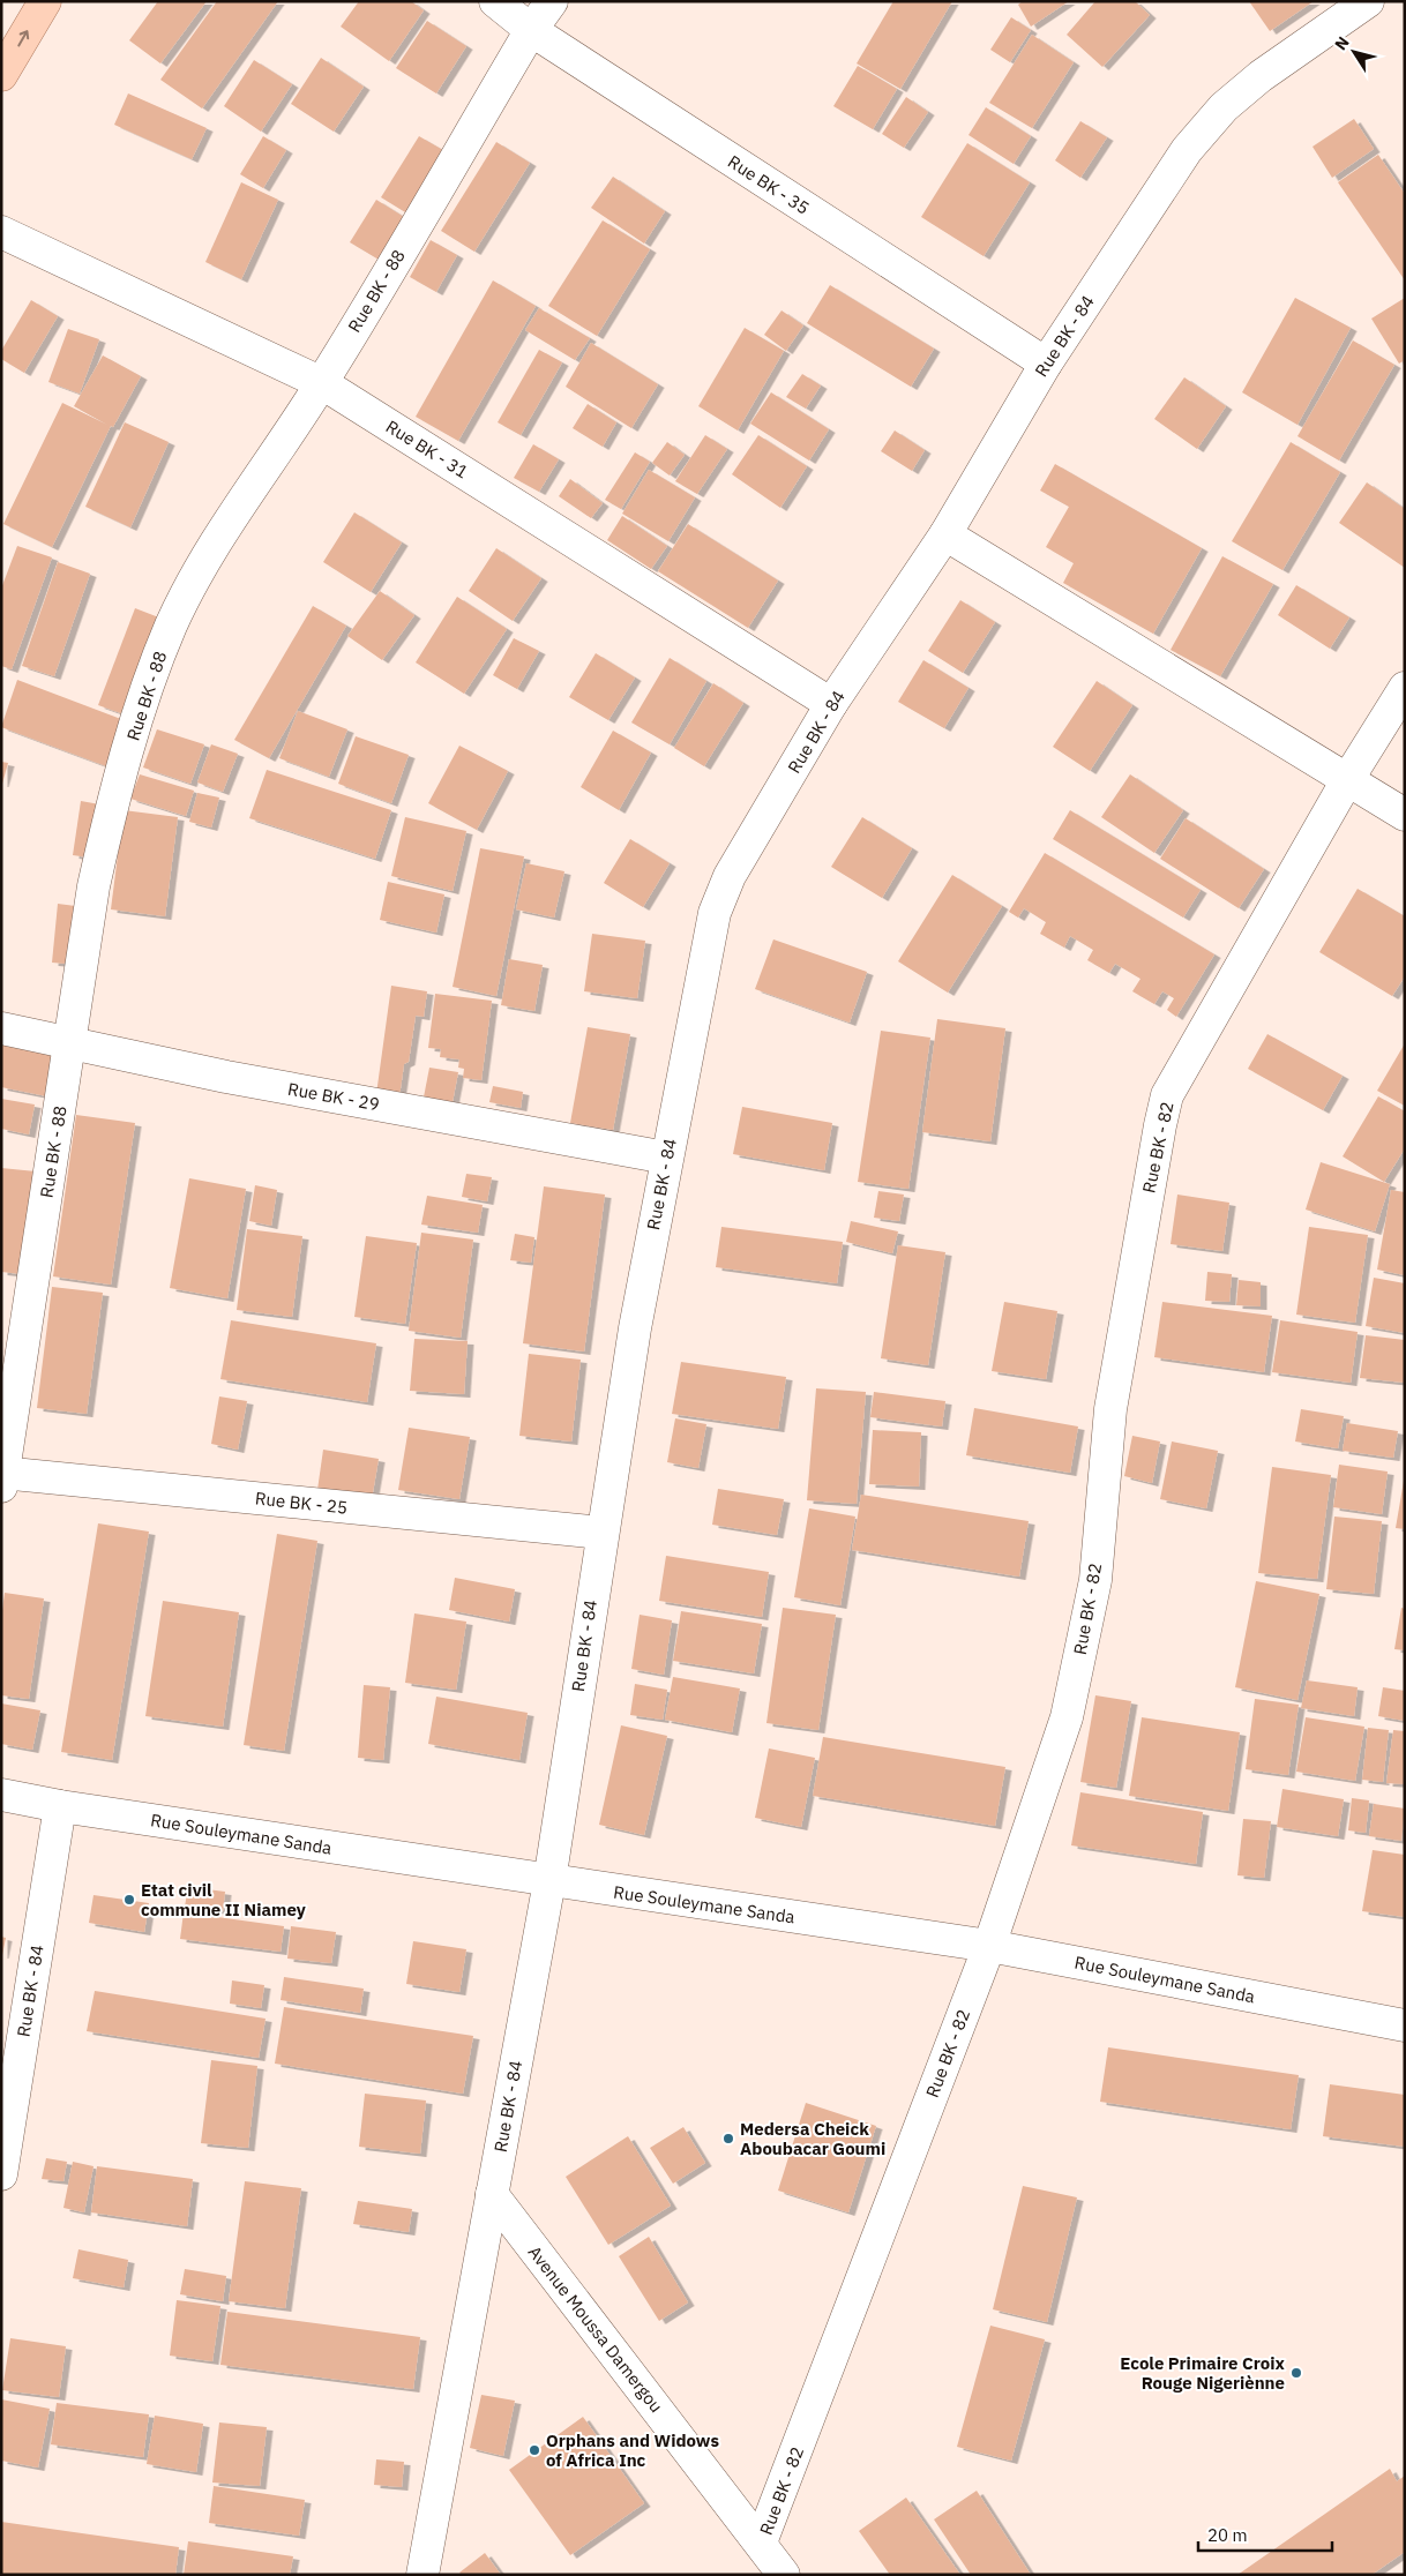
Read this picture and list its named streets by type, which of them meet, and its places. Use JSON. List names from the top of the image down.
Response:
{
  "streets": {
    "street": [
      "Rue BK - 35",
      "Rue BK - 88",
      "Rue BK - 84",
      "Rue BK - 31",
      "Rue BK - 29",
      "Rue BK - 82",
      "Rue BK - 25",
      "Rue Souleymane Sanda",
      "Avenue Moussa Damergou"
    ]
  },
  "crossings": [
    ["Rue BK - 35", "Rue BK - 88"],
    ["Rue BK - 35", "Rue BK - 84"],
    ["Rue BK - 88", "Rue BK - 31"],
    ["Rue BK - 88", "Rue BK - 29"],
    ["Rue BK - 88", "Rue BK - 25"],
    ["Rue BK - 84", "Rue BK - 31"],
    ["Rue BK - 84", "Rue BK - 29"],
    ["Rue BK - 84", "Rue BK - 25"],
    ["Rue BK - 84", "Rue Souleymane Sanda"],
    ["Rue BK - 84", "Avenue Moussa Damergou"],
    ["Rue BK - 82", "Rue Souleymane Sanda"],
    ["Rue BK - 82", "Avenue Moussa Damergou"]
  ],
  "places": [
    "Etat civil commune II Niamey",
    "Medersa Cheick Aboubacar Goumi",
    "Ecole Primaire Croix Rouge Nigeriènne",
    "Orphans and Widows of Africa Inc"
  ],
  "scale_bar": "20 m",
  "north": "top left"
}
